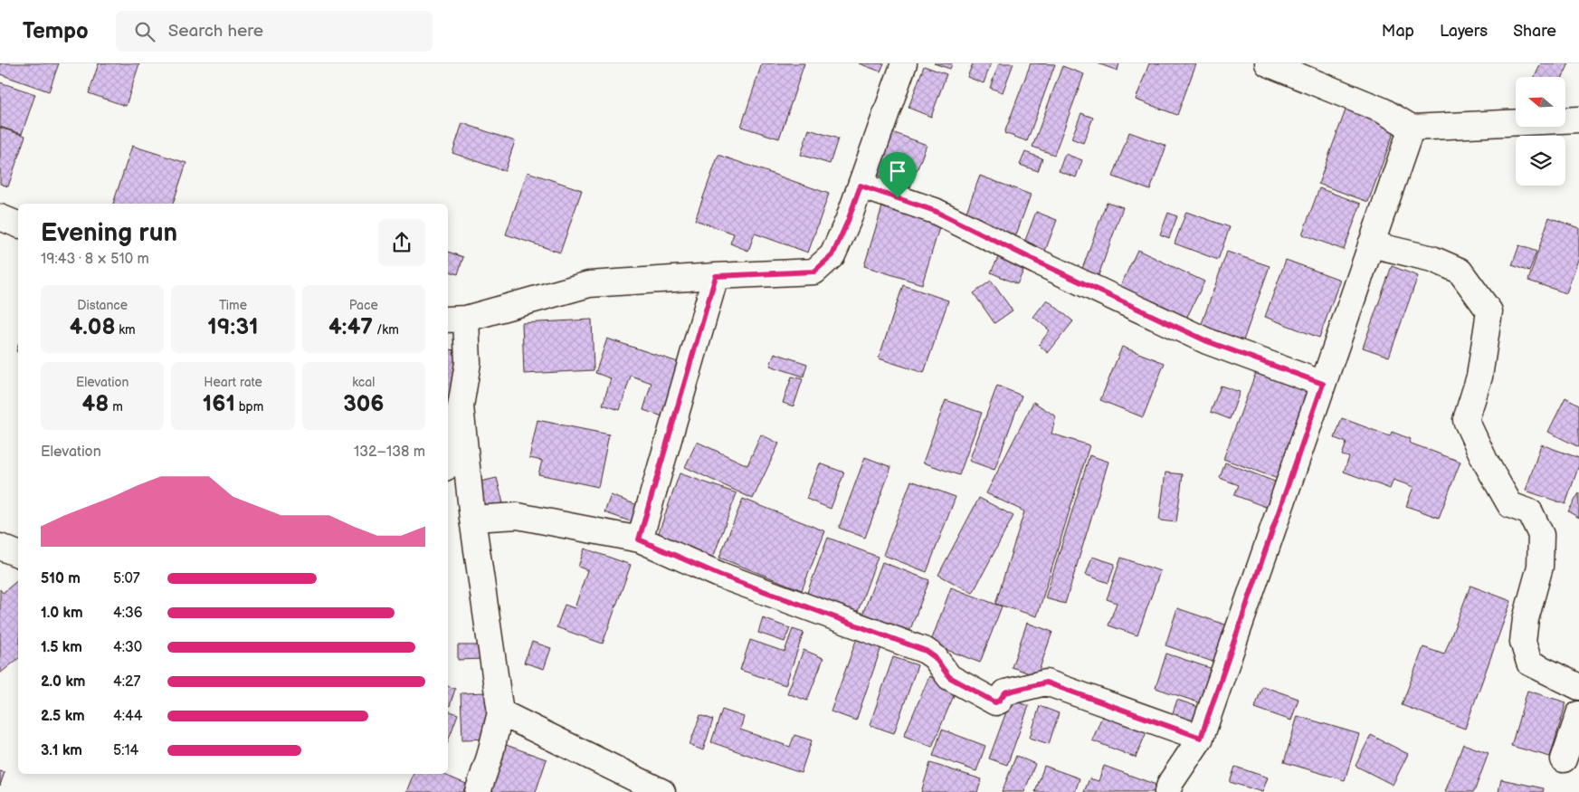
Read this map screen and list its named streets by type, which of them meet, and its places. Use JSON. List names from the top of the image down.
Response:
{
  "north": "left",
  "page": {
    "header": "Tempo",
    "search": "Search here",
    "nav": ["Map", "Layers", "Share"],
    "heading": ["Evening run", "19:43 · 8 × 510 m"],
    "stats": [
      ["Distance", "4.08 km"],
      ["Time", "19:31"],
      ["Pace", "4:47 /km"],
      ["Elevation", "48 m"],
      ["Heart rate", "161 bpm"],
      ["kcal", "306"]
    ],
    "chart": ["Elevation", "132–138 m"],
    "list": [
      {
        "name": "510 m",
        "note": "5:07"
      },
      {
        "name": "1.0 km",
        "note": "4:36"
      },
      {
        "name": "1.5 km",
        "note": "4:30"
      },
      {
        "name": "2.0 km",
        "note": "4:27"
      },
      {
        "name": "2.5 km",
        "note": "4:44"
      },
      {
        "name": "3.1 km",
        "note": "5:14"
      }
    ]
  }
}
